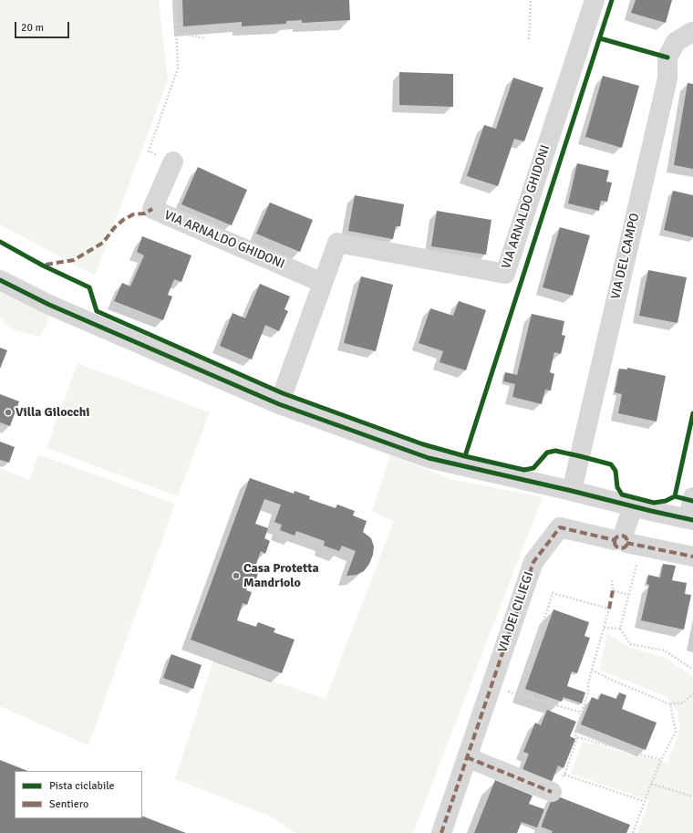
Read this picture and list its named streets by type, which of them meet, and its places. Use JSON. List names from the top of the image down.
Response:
{
  "streets": {
    "street": ["VIA ARNALDO GHIDONI", "VIA DEL CAMPO", "VIA DEI CILIEGI"]
  },
  "places": ["Villa Gilocchi", "Casa Protetta Mandriolo"],
  "legend": ["Pista ciclabile", "Sentiero"],
  "scale_bar": "20 m"
}
